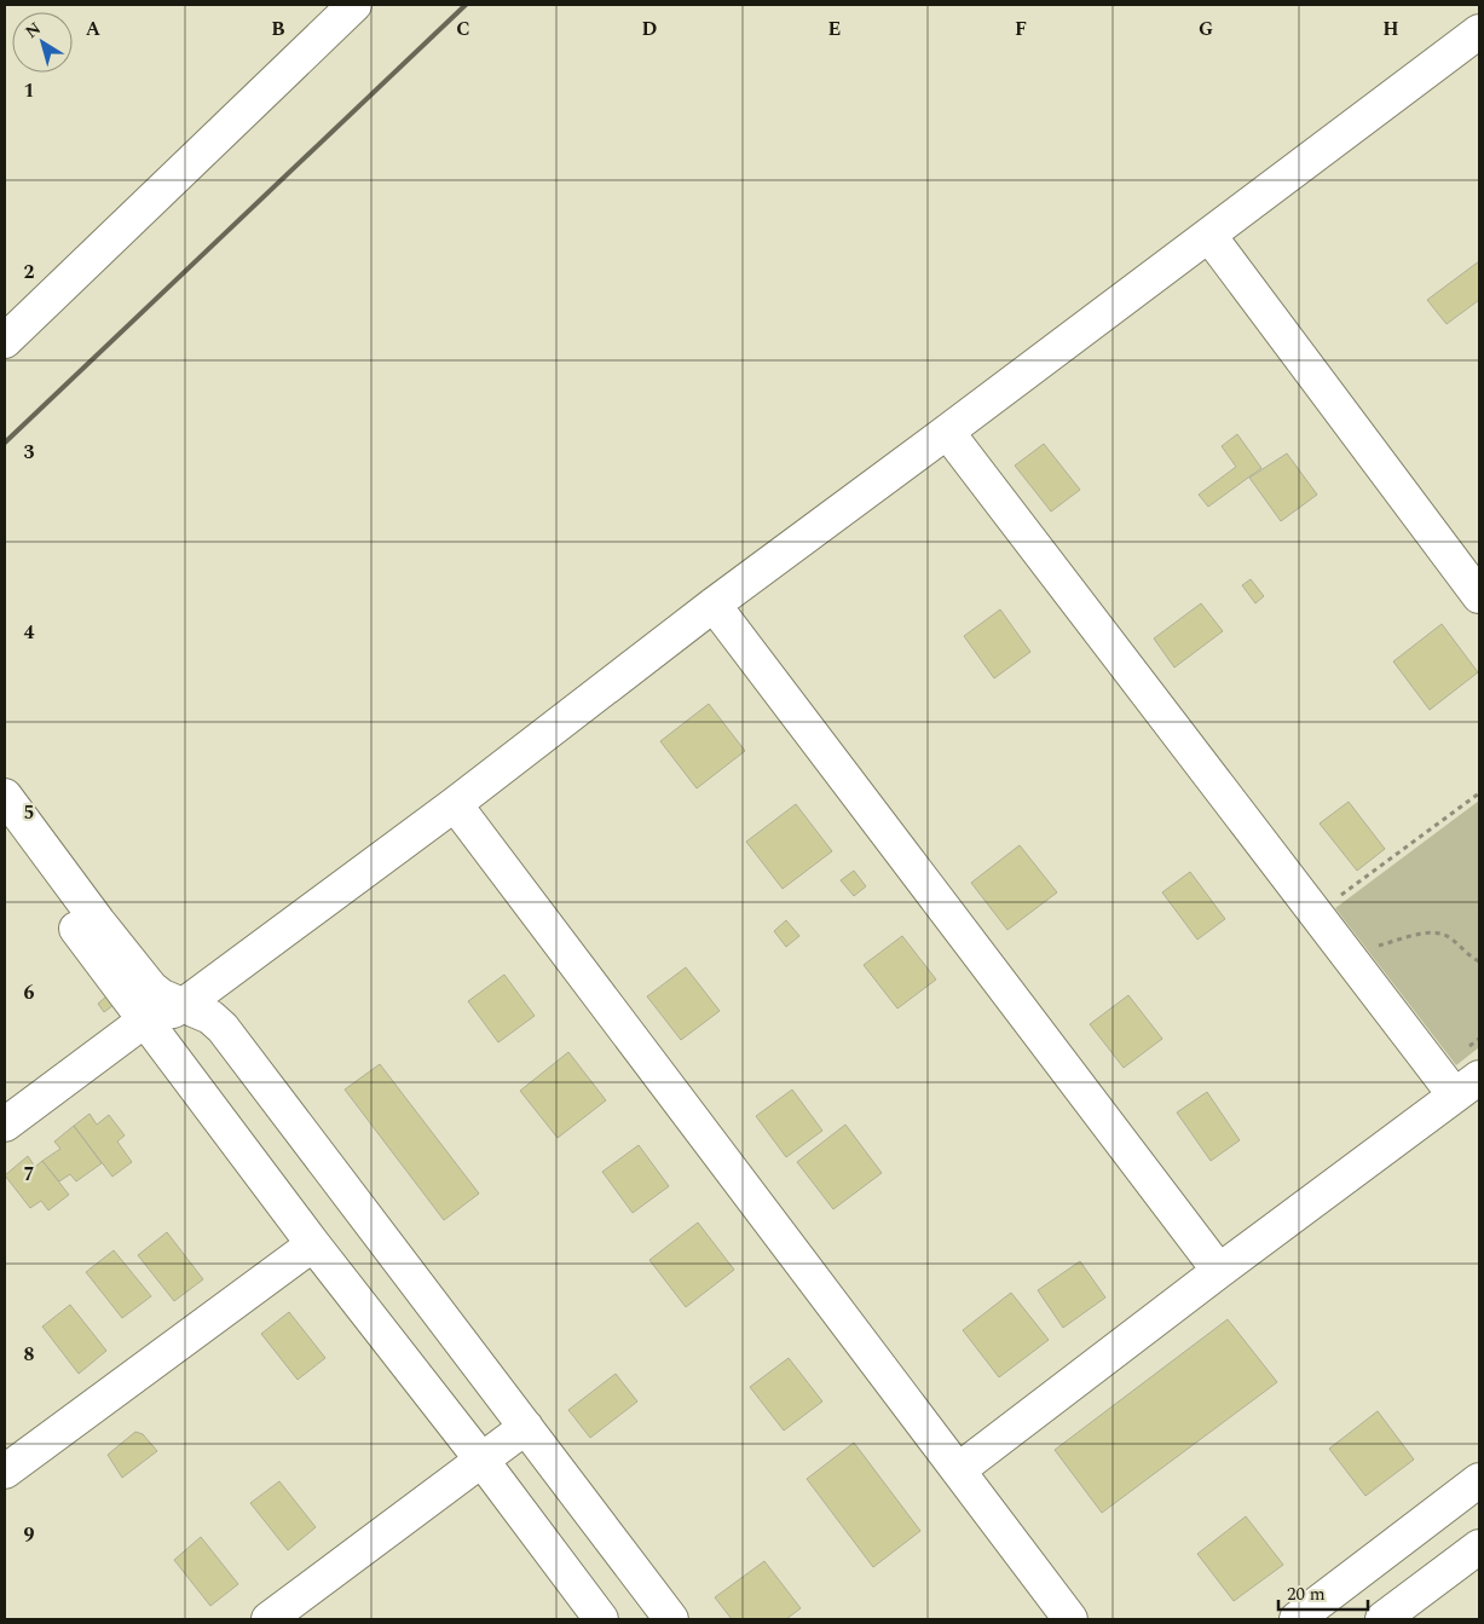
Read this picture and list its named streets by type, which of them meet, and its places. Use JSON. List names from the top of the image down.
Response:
{
  "scale_bar": "20 m",
  "north": "top left",
  "grid": {
    "columns": [
      "A",
      "B",
      "C",
      "D",
      "E",
      "F",
      "G",
      "H"
    ],
    "rows": [
      "1",
      "2",
      "3",
      "4",
      "5",
      "6",
      "7",
      "8",
      "9"
    ]
  }
}
